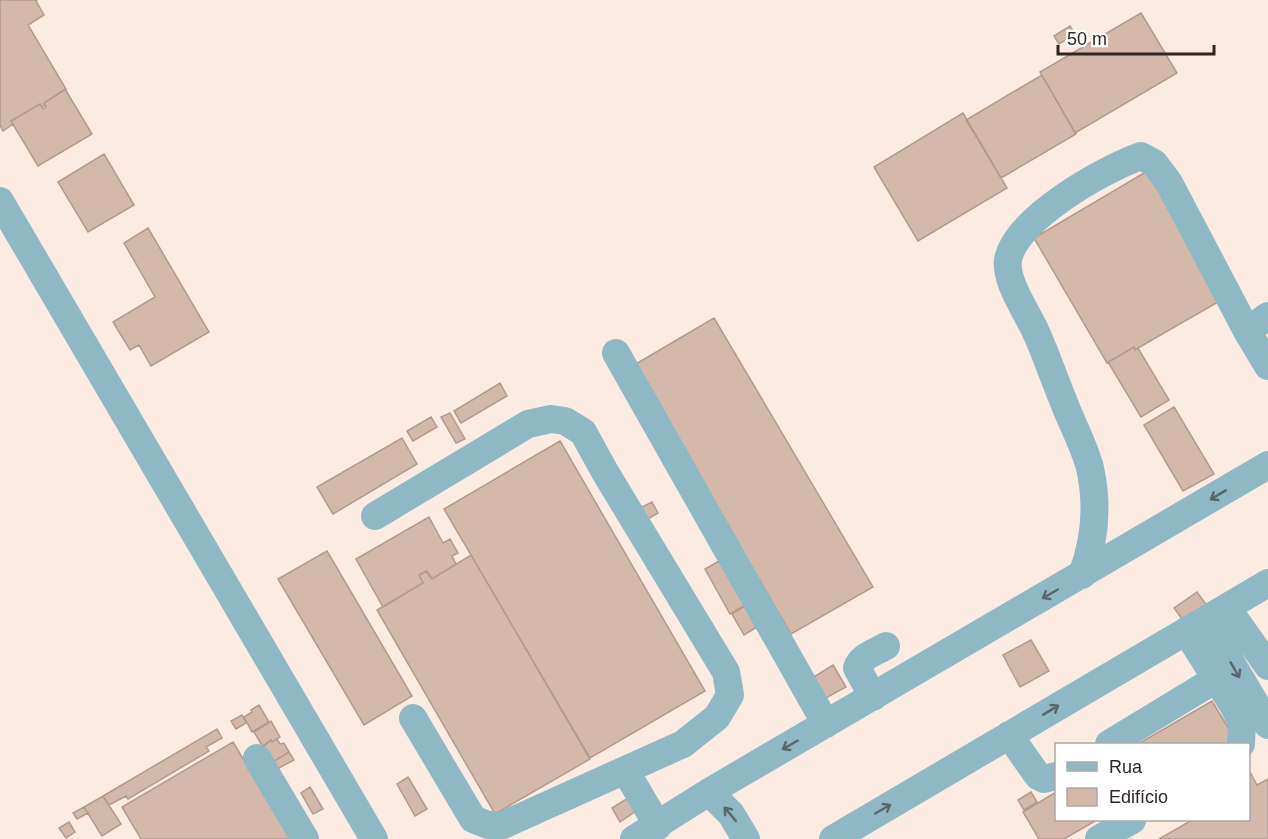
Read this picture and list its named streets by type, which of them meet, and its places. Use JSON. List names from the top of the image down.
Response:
{
  "legend": ["Rua", "Edifício"],
  "scale_bar": "50 m"
}
